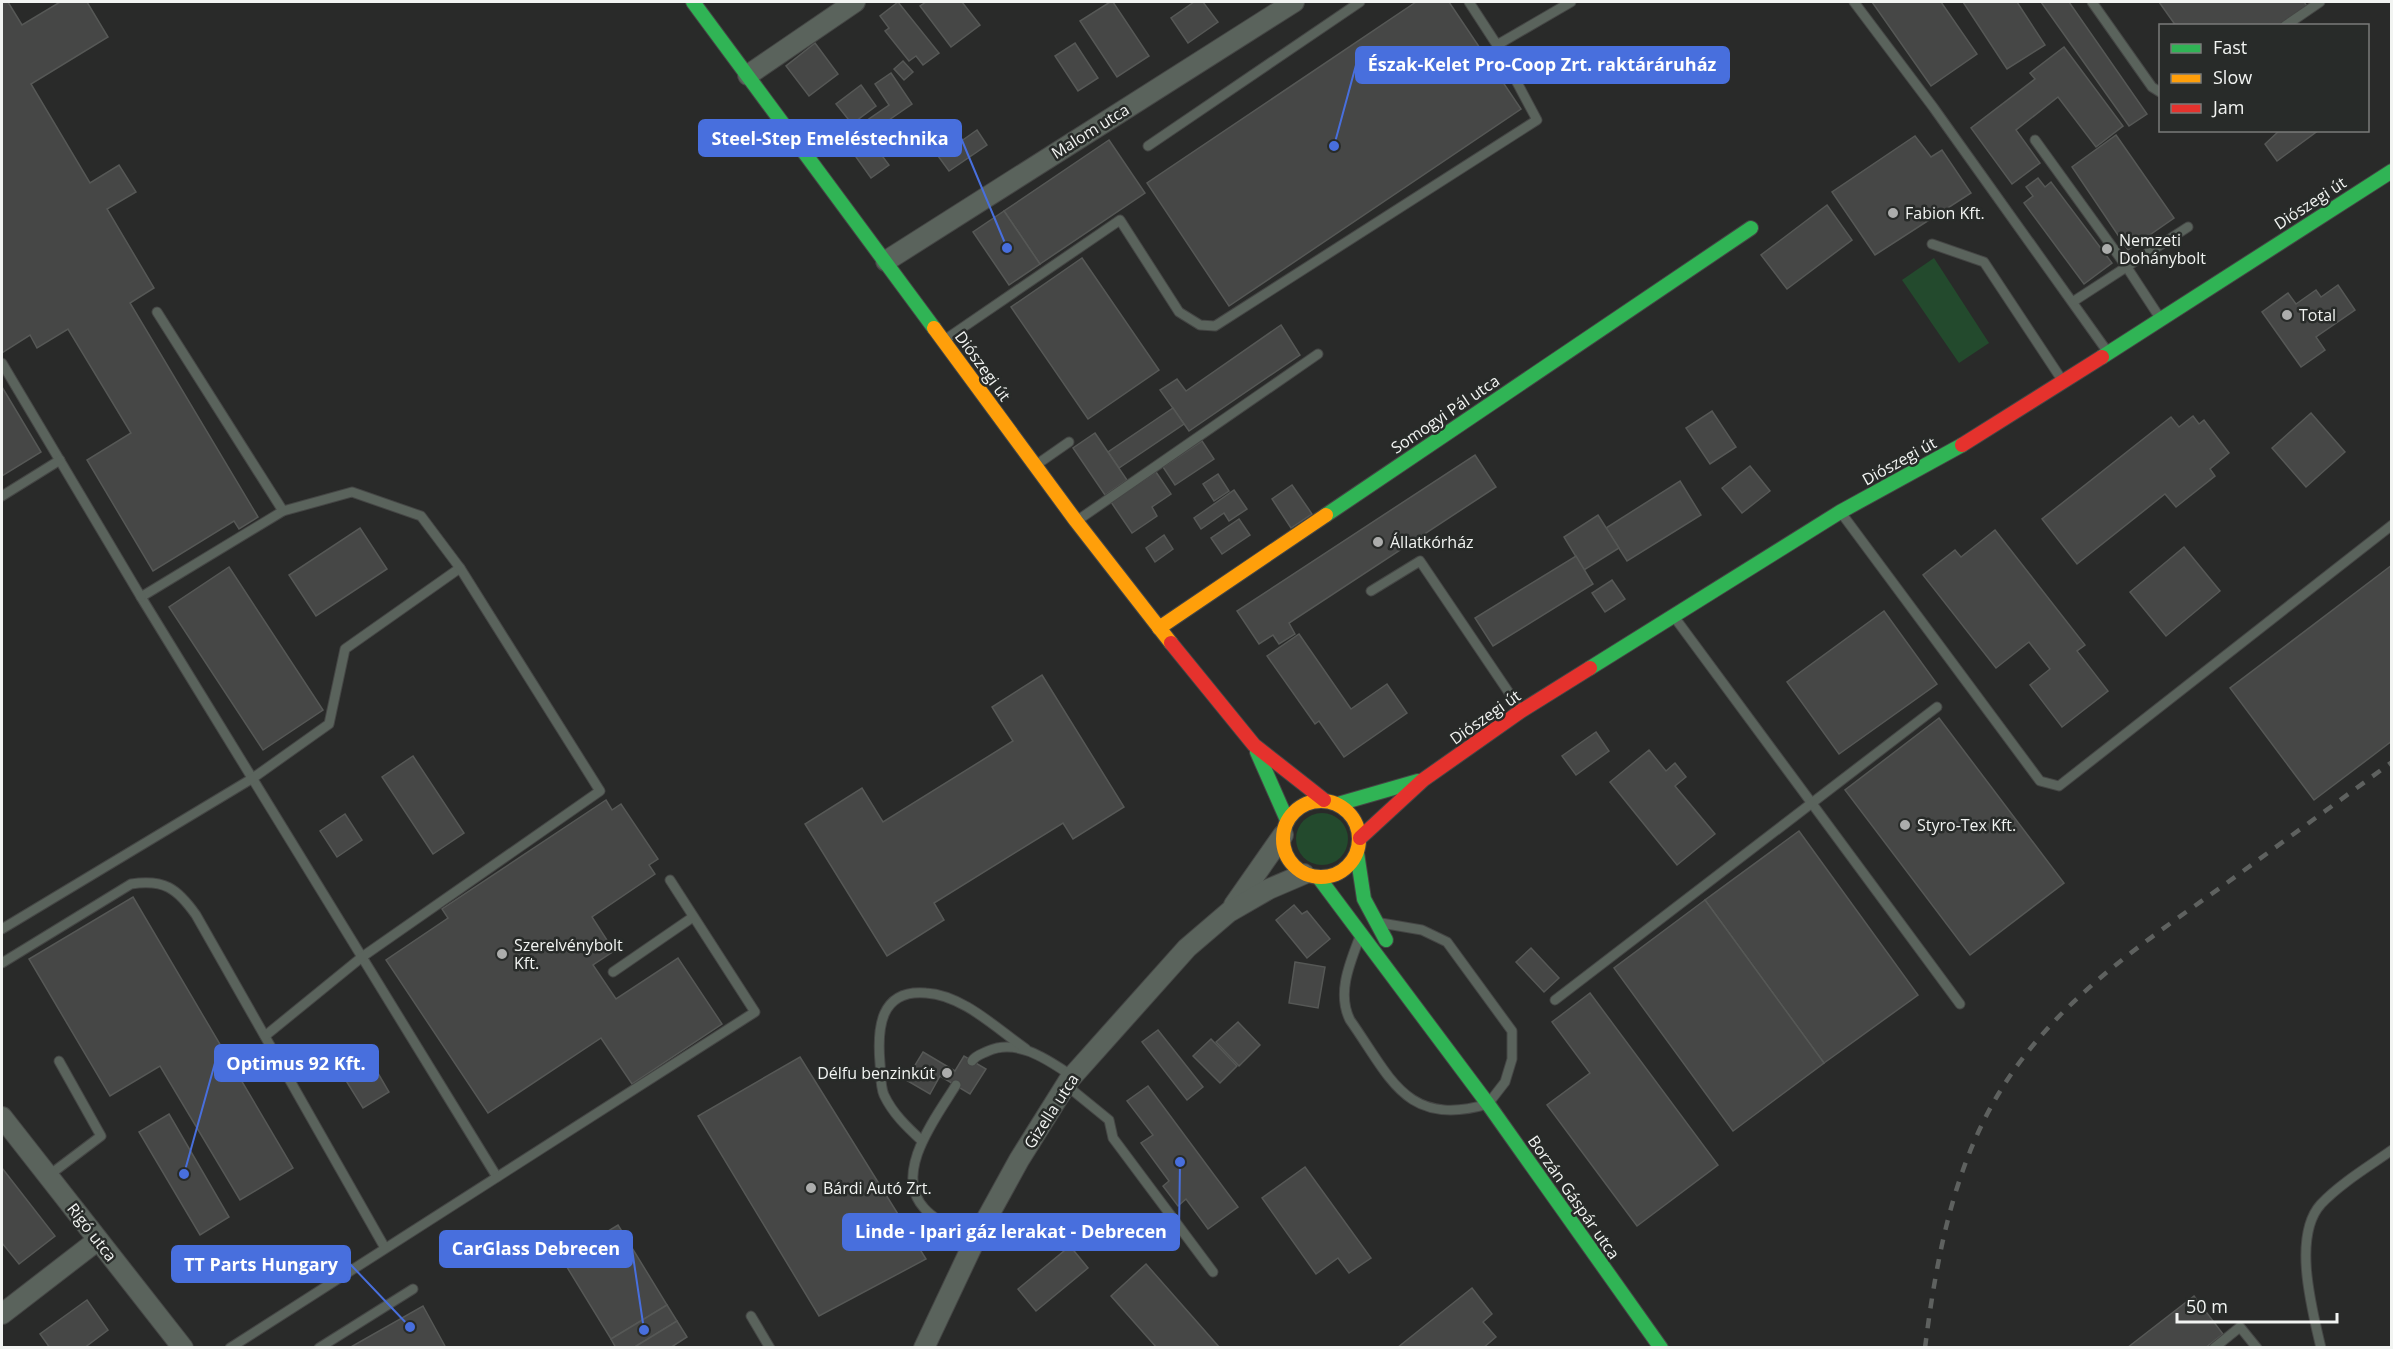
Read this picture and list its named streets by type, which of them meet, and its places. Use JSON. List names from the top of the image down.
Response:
{
  "streets": {
    "main road": ["Diószegi út", "Somogyi Pál utca", "Borzán Gáspár utca"],
    "street": ["Malom utca", "Gizella utca", "Rigó utca"]
  },
  "crossings": [
    ["Malom utca", "Diószegi út"],
    ["Diószegi út", "Somogyi Pál utca"],
    ["Diószegi út", "Gizella utca"],
    ["Diószegi út", "Borzán Gáspár utca"],
    ["Gizella utca", "Borzán Gáspár utca"]
  ],
  "places": [
    "Észak-Kelet Pro-Coop Zrt. raktáráruház",
    "Fabion Kft.",
    "Steel-Step Emeléstechnika",
    "Nemzeti Dohánybolt",
    "Total",
    "Állatkórház",
    "Styro-Tex Kft.",
    "Szerelvénybolt Kft.",
    "Délfu benzinkút",
    "Linde - Ipari gáz lerakat - Debrecen",
    "Optimus 92 Kft.",
    "Bárdi Autó Zrt.",
    "TT Parts Hungary",
    "CarGlass Debrecen"
  ],
  "legend": ["Fast", "Slow", "Jam"],
  "scale_bar": "50 m"
}
